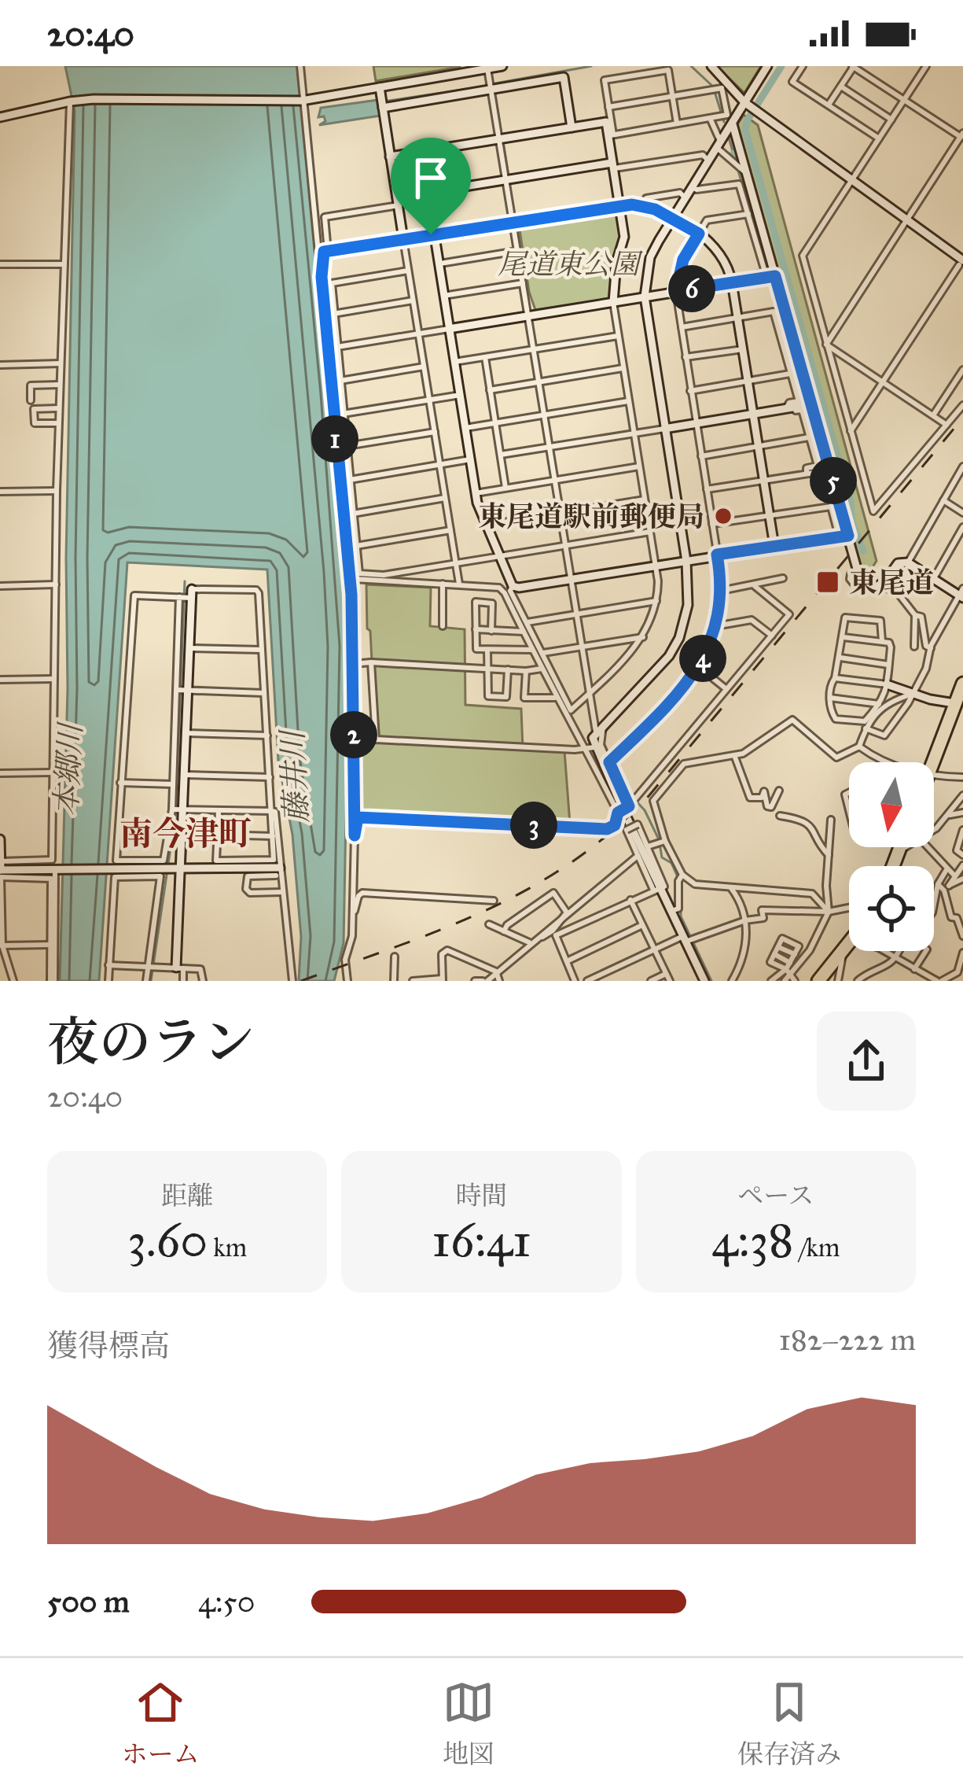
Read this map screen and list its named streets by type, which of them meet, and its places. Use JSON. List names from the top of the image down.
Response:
{
  "districts": ["南今津町"],
  "water": ["本郷川", "藤井川"],
  "parks": ["尾道東公園"],
  "places": {
    "other": ["東尾道駅前郵便局"],
    "transit": ["東尾道"]
  },
  "north": "bottom",
  "page": {
    "status": "20:40",
    "pins": [
      "6",
      "1",
      "5",
      "4",
      "2",
      "3"
    ],
    "heading": ["夜のラン", "20:40"],
    "stats": [
      ["距離", "3.60 km"],
      ["時間", "16:41"],
      ["ペース", "4:38 /km"]
    ],
    "chart": ["獲得標高", "182–222 m"],
    "list": [
      {
        "name": "500 m",
        "note": "4:50"
      }
    ],
    "tabs": ["ホーム", "地図", "保存済み"]
  }
}
